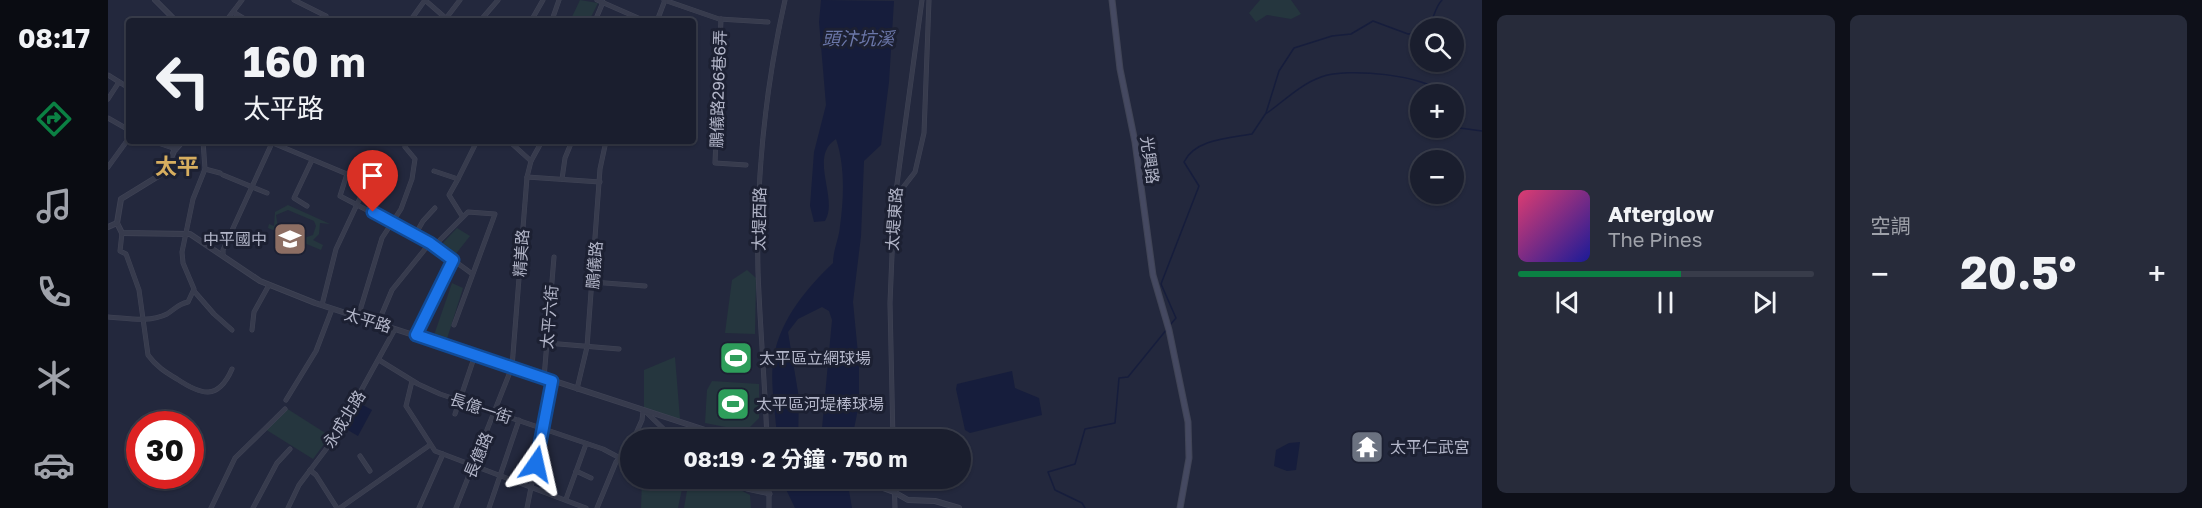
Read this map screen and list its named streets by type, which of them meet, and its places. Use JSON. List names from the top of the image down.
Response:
{
  "streets": {
    "main road": ["光興路"],
    "street": [
      "鵬儀路296巷6弄",
      "太堤西路",
      "太堤東路",
      "精美路",
      "鵬儀路",
      "太平六街",
      "太平路",
      "長億一街",
      "永成北路",
      "長億路"
    ]
  },
  "crossings": [
    ["精美路", "太平路"],
    ["精美路", "長億路"],
    ["鵬儀路", "太平路"],
    ["太平六街", "太平路"],
    ["太平路", "永成北路"],
    ["太平路", "長億路"],
    ["長億一街", "永成北路"],
    ["長億一街", "長億路"]
  ],
  "districts": ["太平"],
  "water": ["頭汴坑溪"],
  "places": {
    "school or university": ["中平國中"],
    "sports": ["太平區立網球場", "太平區河堤棒球場"],
    "temple": ["太平仁武宮"]
  },
  "page": {
    "tabs": "08:17",
    "tile": "空調",
    "map_buttons": ["+", "−"],
    "turn": ["160 m", "太平路"],
    "song": ["Afterglow", "The Pines"],
    "heat": ["−", "20.5°", "+"],
    "limit": "30",
    "trip": "08:19 · 2 分鐘 · 750 m"
  }
}
